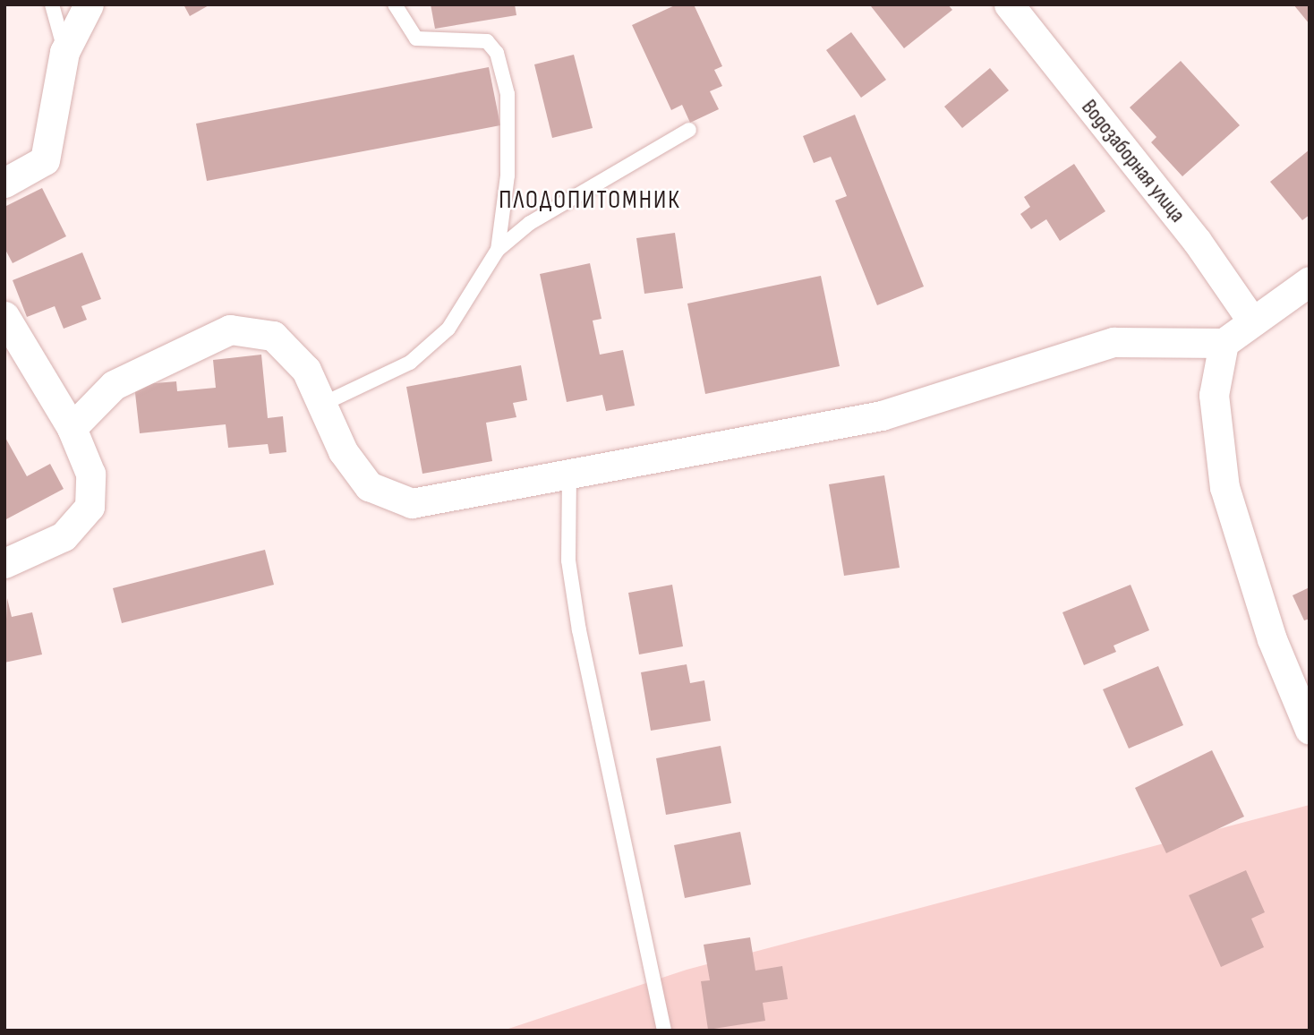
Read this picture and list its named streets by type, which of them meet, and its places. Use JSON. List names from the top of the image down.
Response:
{
  "streets": {
    "street": ["Водозаборная улица"]
  },
  "districts": ["ПЛОДОПИТОМНИК"]
}
